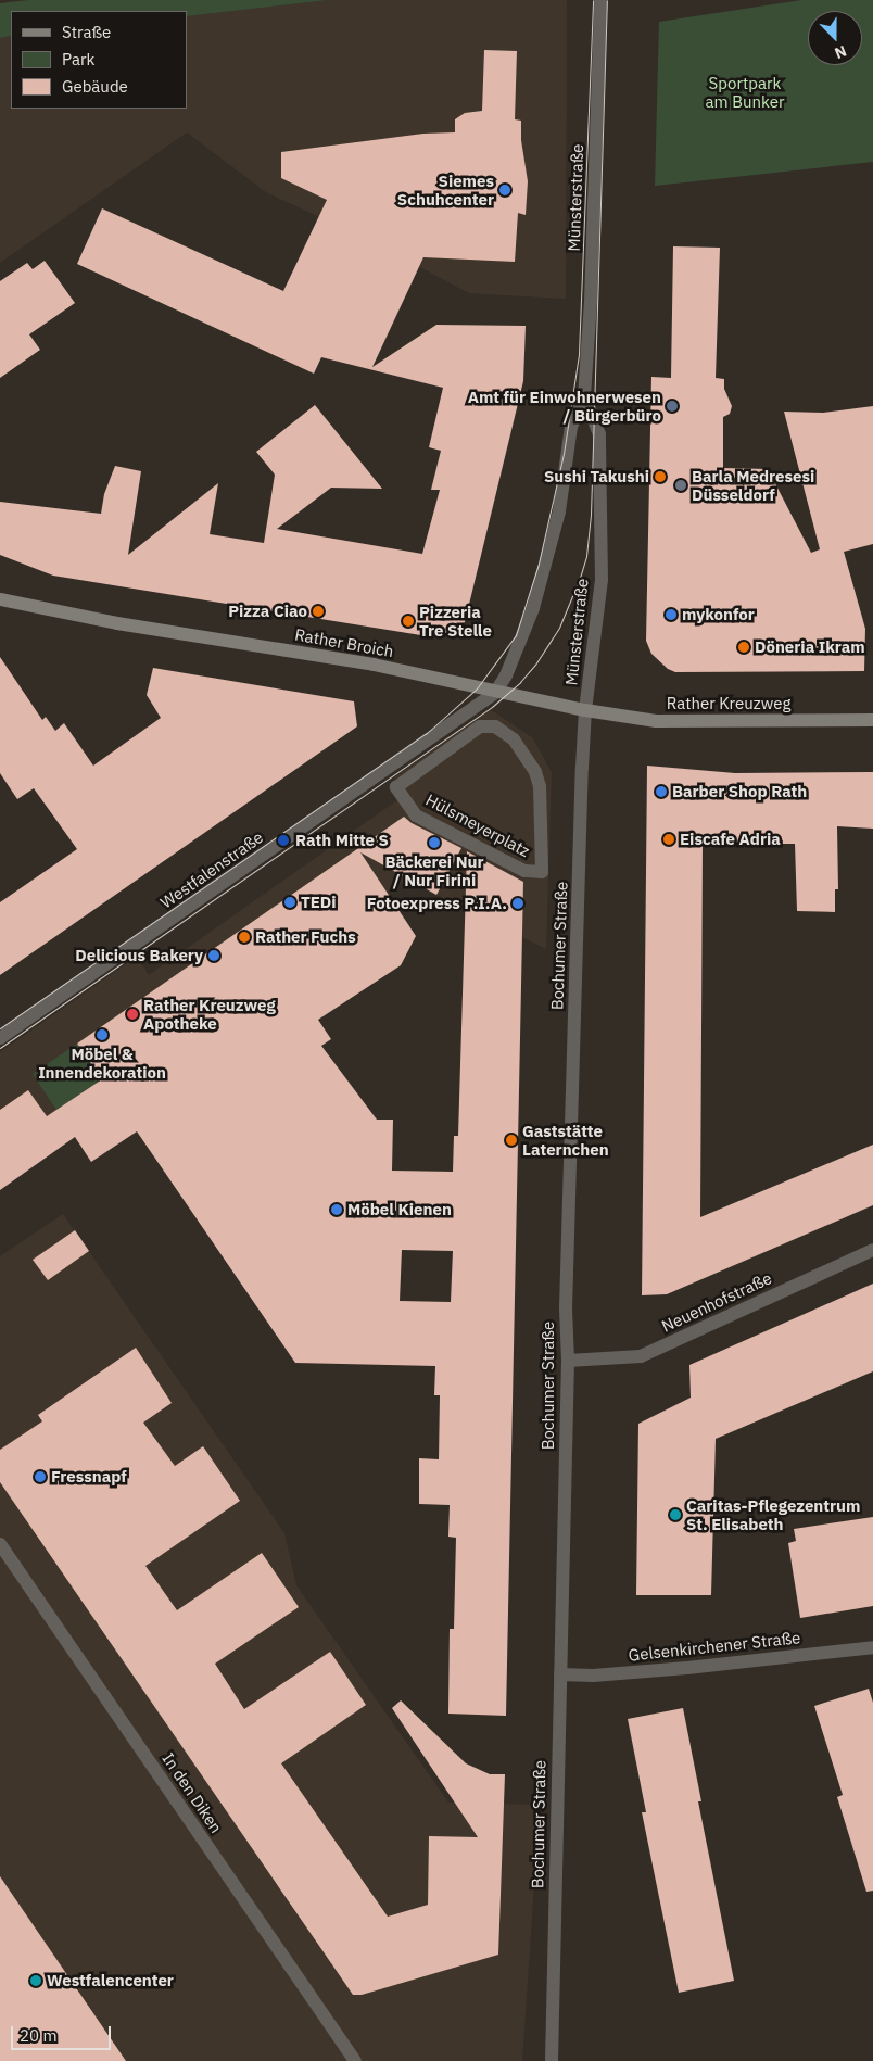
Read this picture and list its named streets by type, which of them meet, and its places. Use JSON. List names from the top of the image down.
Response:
{
  "streets": {
    "main road": ["Rather Broich", "Rather Kreuzweg"],
    "street": [
      "Münsterstraße",
      "Hülsmeyerplatz",
      "Westfalenstraße",
      "Bochumer Straße",
      "Neuenhofstraße",
      "Gelsenkirchener Straße",
      "In den Diken"
    ]
  },
  "crossings": [
    ["Münsterstraße", "Rather Broich"],
    ["Münsterstraße", "Rather Kreuzweg"],
    ["Münsterstraße", "Westfalenstraße"],
    ["Münsterstraße", "Bochumer Straße"],
    ["Rather Broich", "Rather Kreuzweg"],
    ["Rather Broich", "Westfalenstraße"],
    ["Rather Broich", "Bochumer Straße"],
    ["Rather Kreuzweg", "Bochumer Straße"],
    ["Bochumer Straße", "Neuenhofstraße"],
    ["Bochumer Straße", "Gelsenkirchener Straße"]
  ],
  "parks": ["Sportpark am Bunker"],
  "places": [
    "Siemes Schuhcenter",
    "Amt für Einwohnerwesen / Bürgerbüro",
    "Sushi Takushi",
    "Barla Medresesi Düsseldorf",
    "Pizza Ciao",
    "mykonfor",
    "Pizzeria Tre Stelle",
    "Döneria Ikram",
    "Barber Shop Rath",
    "Eiscafe Adria",
    "Rath Mitte S",
    "Bäckerei Nur / Nur Firini",
    "TEDi",
    "Fotoexpress P.I.A.",
    "Rather Fuchs",
    "Delicious Bakery",
    "Rather Kreuzweg Apotheke",
    "Möbel & Innendekoration",
    "Gaststätte Laternchen",
    "Möbel Kienen",
    "Fressnapf",
    "Caritas-Pflegezentrum St. Elisabeth",
    "Westfalencenter"
  ],
  "legend": ["Straße", "Park", "Gebäude"],
  "scale_bar": "20 m",
  "north": "bottom"
}
